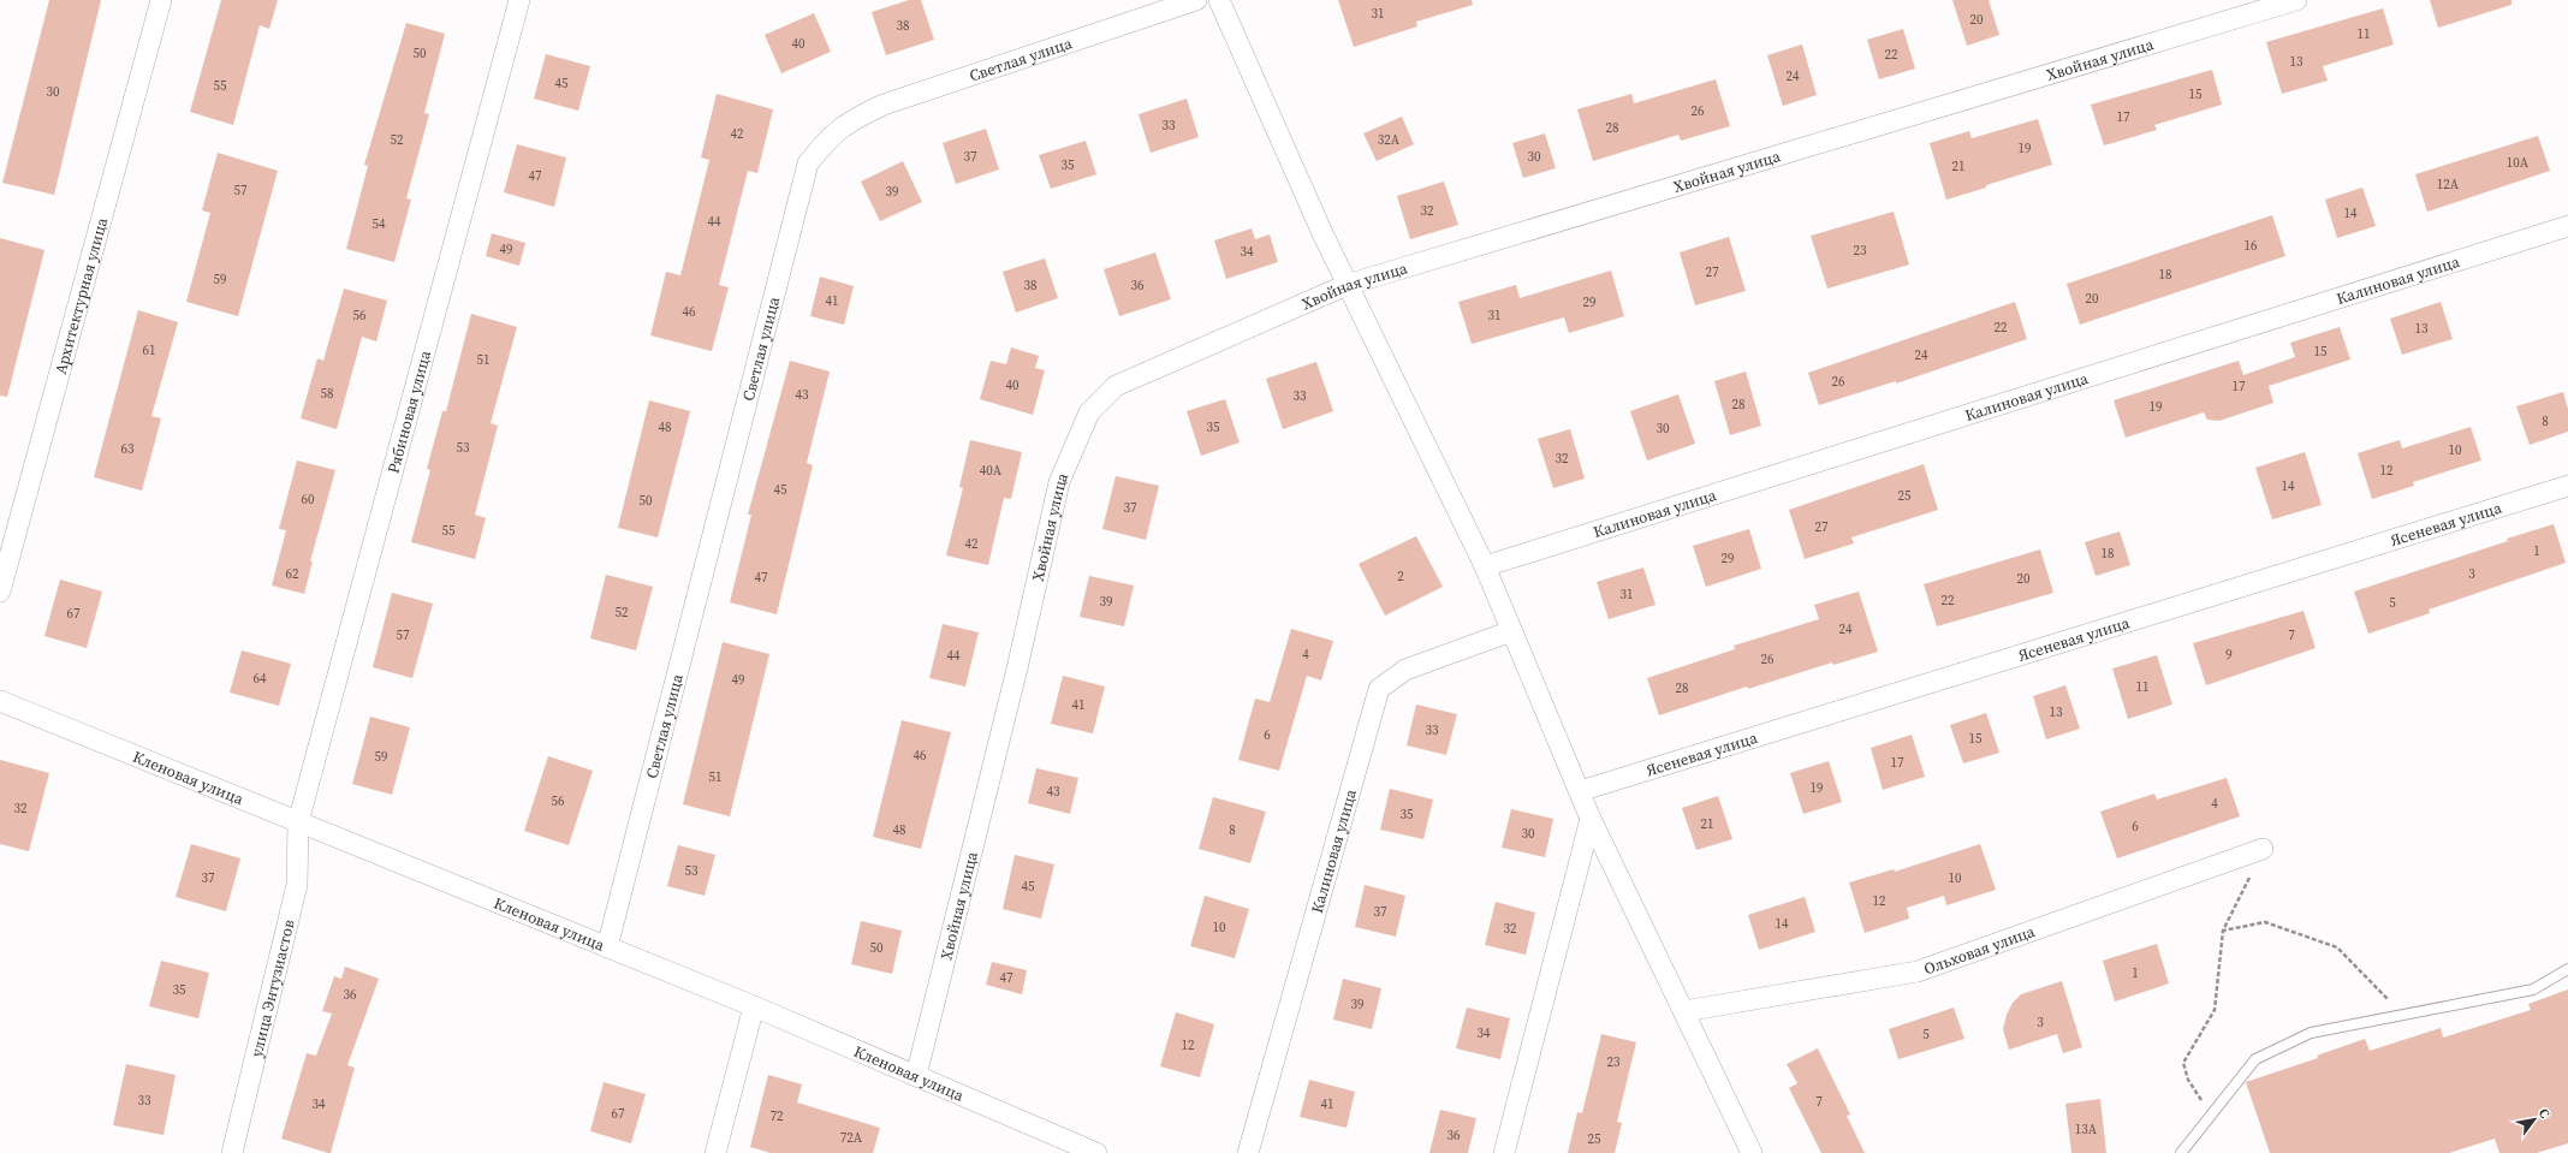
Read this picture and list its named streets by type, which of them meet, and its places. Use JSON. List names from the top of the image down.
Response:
{
  "streets": {
    "street": [
      "Светлая улица",
      "Хвойная улица",
      "Калиновая улица",
      "Архитектурная улица",
      "Рябиновая улица",
      "Ясеневая улица",
      "Кленовая улица",
      "Ольховая улица",
      "улица Энтузиастов"
    ]
  },
  "crossings": [
    ["Светлая улица", "Кленовая улица"],
    ["Хвойная улица", "Кленовая улица"],
    ["Рябиновая улица", "Кленовая улица"],
    ["Рябиновая улица", "улица Энтузиастов"],
    ["Кленовая улица", "улица Энтузиастов"]
  ],
  "house_numbers": [
    "31",
    "20",
    "38",
    "11",
    "40",
    "50",
    "22",
    "13",
    "24",
    "45",
    "55",
    "30",
    "15",
    "26",
    "17",
    "33",
    "28",
    "42",
    "52",
    "32A",
    "19",
    "37",
    "30",
    "10А",
    "35",
    "21",
    "47",
    "12А",
    "57",
    "39",
    "32",
    "14",
    "44",
    "54",
    "16",
    "49",
    "23",
    "34",
    "27",
    "18",
    "59",
    "38",
    "36",
    "20",
    "41",
    "29",
    "46",
    "56",
    "31",
    "22",
    "13",
    "61",
    "15",
    "24",
    "51",
    "26",
    "40",
    "17",
    "58",
    "43",
    "33",
    "28",
    "19",
    "8",
    "48",
    "35",
    "30",
    "53",
    "63",
    "10",
    "32",
    "40А",
    "12",
    "14",
    "45",
    "25",
    "60",
    "50",
    "37",
    "27",
    "55",
    "42",
    "1",
    "18",
    "29",
    "62",
    "3",
    "2",
    "47",
    "20",
    "31",
    "22",
    "39",
    "5",
    "52",
    "67",
    "24",
    "57",
    "7",
    "4",
    "9",
    "44",
    "26",
    "64",
    "49",
    "11",
    "28",
    "41",
    "13",
    "33",
    "6",
    "15",
    "46",
    "59",
    "17",
    "51",
    "19",
    "43",
    "56",
    "4",
    "32",
    "35",
    "21",
    "6",
    "48",
    "8",
    "30",
    "53",
    "37",
    "10",
    "45",
    "12",
    "37",
    "14",
    "10",
    "32",
    "50",
    "1",
    "47",
    "35",
    "36",
    "39",
    "3",
    "34",
    "5",
    "12",
    "23",
    "33",
    "7",
    "34",
    "41",
    "67",
    "72",
    "13А",
    "36",
    "72А",
    "25"
  ],
  "north": "top right"
}
